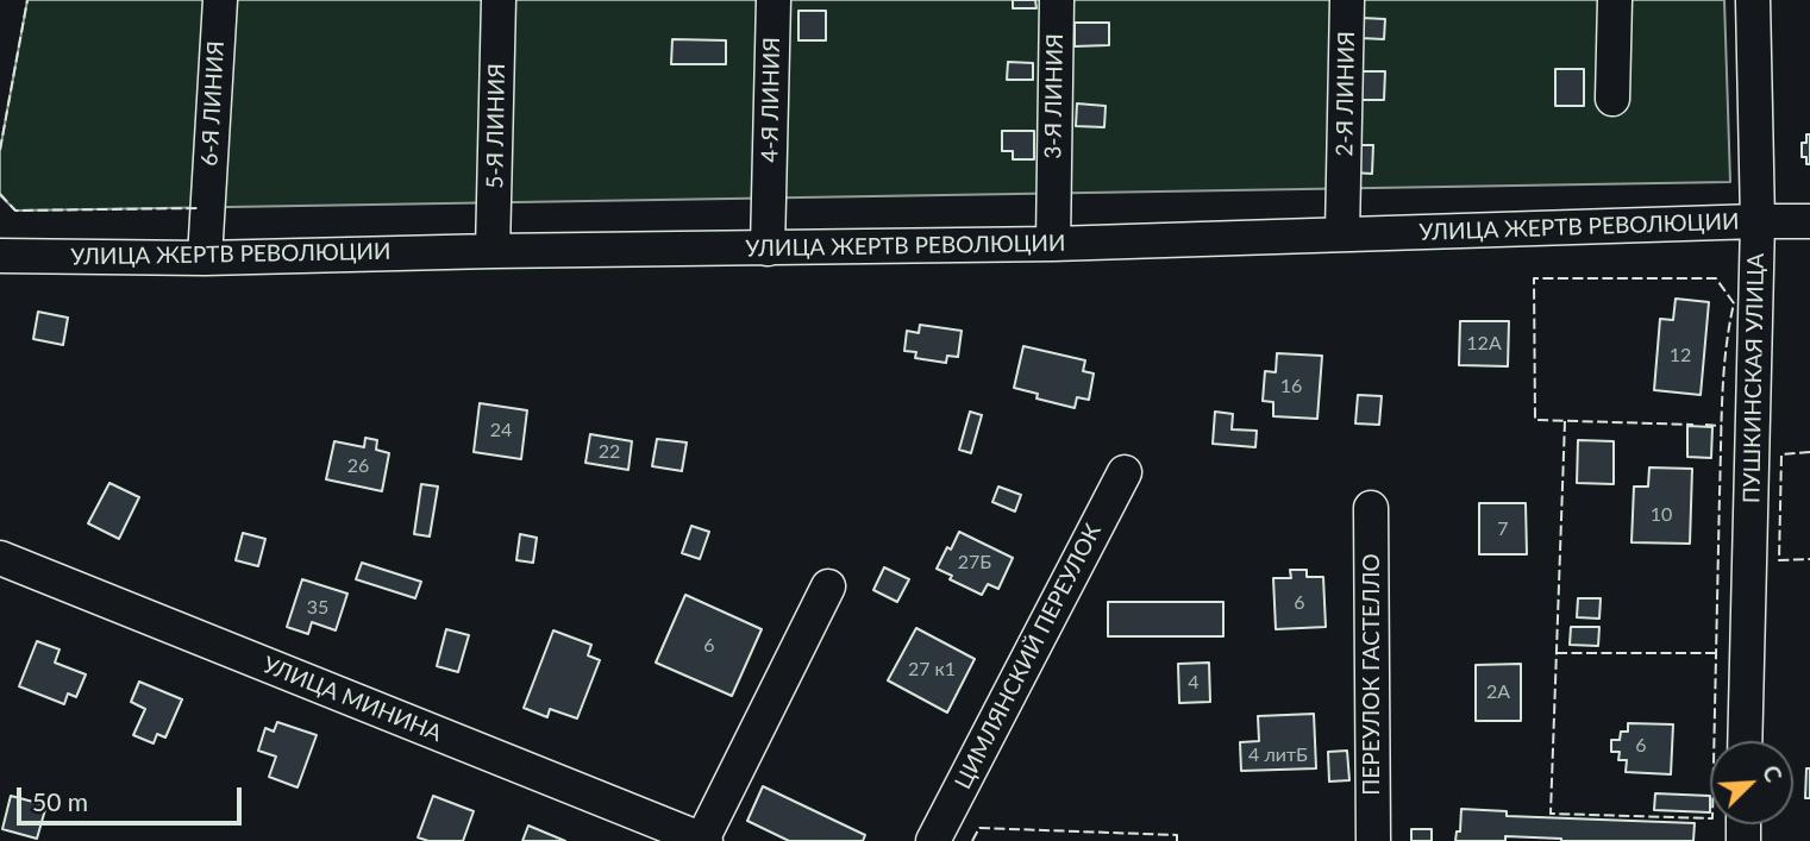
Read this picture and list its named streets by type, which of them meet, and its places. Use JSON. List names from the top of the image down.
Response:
{
  "streets": {
    "street": [
      "2-Я ЛИНИЯ",
      "3-Я ЛИНИЯ",
      "4-Я ЛИНИЯ",
      "6-Я ЛИНИЯ",
      "5-Я ЛИНИЯ",
      "УЛИЦА ЖЕРТВ РЕВОЛЮЦИИ",
      "ПУШКИНСКАЯ УЛИЦА",
      "ЦИМЛЯНСКИЙ ПЕРЕУЛОК",
      "ПЕРЕУЛОК ГАСТЕЛЛО",
      "УЛИЦА МИНИНА"
    ]
  },
  "crossings": [
    ["2-Я ЛИНИЯ", "УЛИЦА ЖЕРТВ РЕВОЛЮЦИИ"],
    ["3-Я ЛИНИЯ", "УЛИЦА ЖЕРТВ РЕВОЛЮЦИИ"],
    ["4-Я ЛИНИЯ", "УЛИЦА ЖЕРТВ РЕВОЛЮЦИИ"],
    ["6-Я ЛИНИЯ", "УЛИЦА ЖЕРТВ РЕВОЛЮЦИИ"],
    ["5-Я ЛИНИЯ", "УЛИЦА ЖЕРТВ РЕВОЛЮЦИИ"],
    ["УЛИЦА ЖЕРТВ РЕВОЛЮЦИИ", "ПУШКИНСКАЯ УЛИЦА"]
  ],
  "house_numbers": [
    "12А",
    "12",
    "16",
    "24",
    "22",
    "26",
    "10",
    "7",
    "27Б",
    "6",
    "35",
    "6",
    "27 к1",
    "4",
    "2А",
    "6",
    "4 литБ"
  ],
  "scale_bar": "50 m",
  "north": "top right"
}
